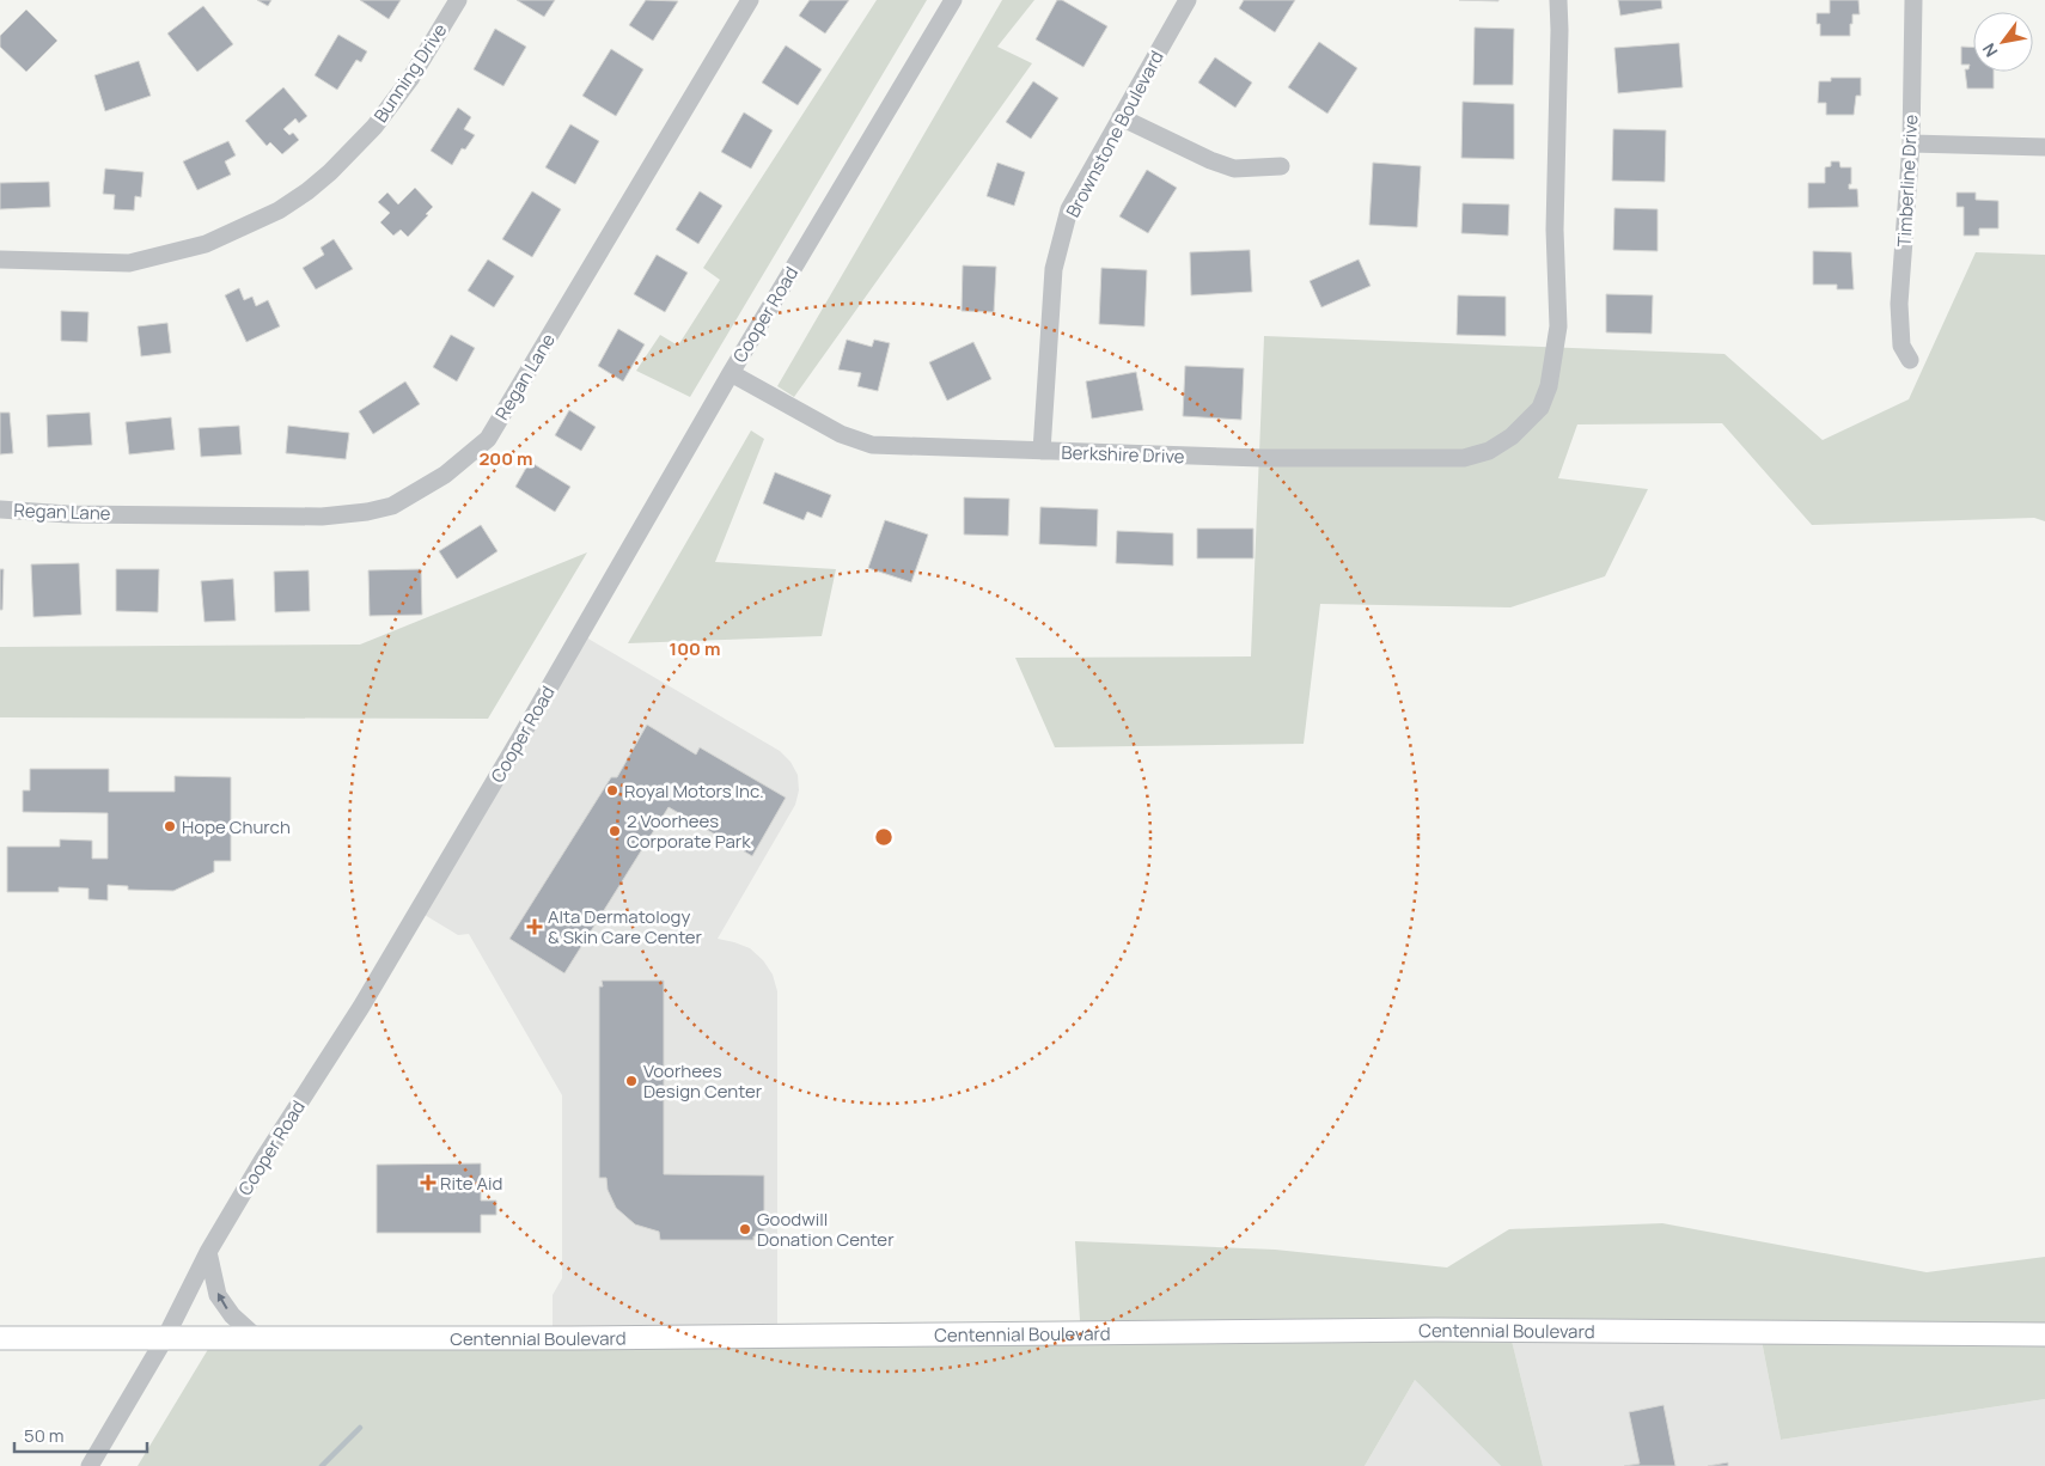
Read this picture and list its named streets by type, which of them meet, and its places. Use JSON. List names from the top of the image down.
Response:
{
  "streets": {
    "main road": ["Centennial Boulevard"],
    "street": [
      "Bunning Drive",
      "Brownstone Boulevard",
      "Timberline Drive",
      "Cooper Road",
      "Regan Lane",
      "Berkshire Drive"
    ]
  },
  "crossings": [
    ["Brownstone Boulevard", "Berkshire Drive"],
    ["Cooper Road", "Berkshire Drive"],
    ["Cooper Road", "Centennial Boulevard"]
  ],
  "places": {
    "other": [
      "Royal Motors Inc.",
      "Hope Church",
      "2 Voorhees Corporate Park",
      "Voorhees Design Center",
      "Goodwill Donation Center"
    ],
    "health": ["Alta Dermatology & Skin Care Center", "Rite Aid"]
  },
  "scale_bar": "50 m",
  "north": "bottom left",
  "rings": ["200 m", "100 m"]
}
